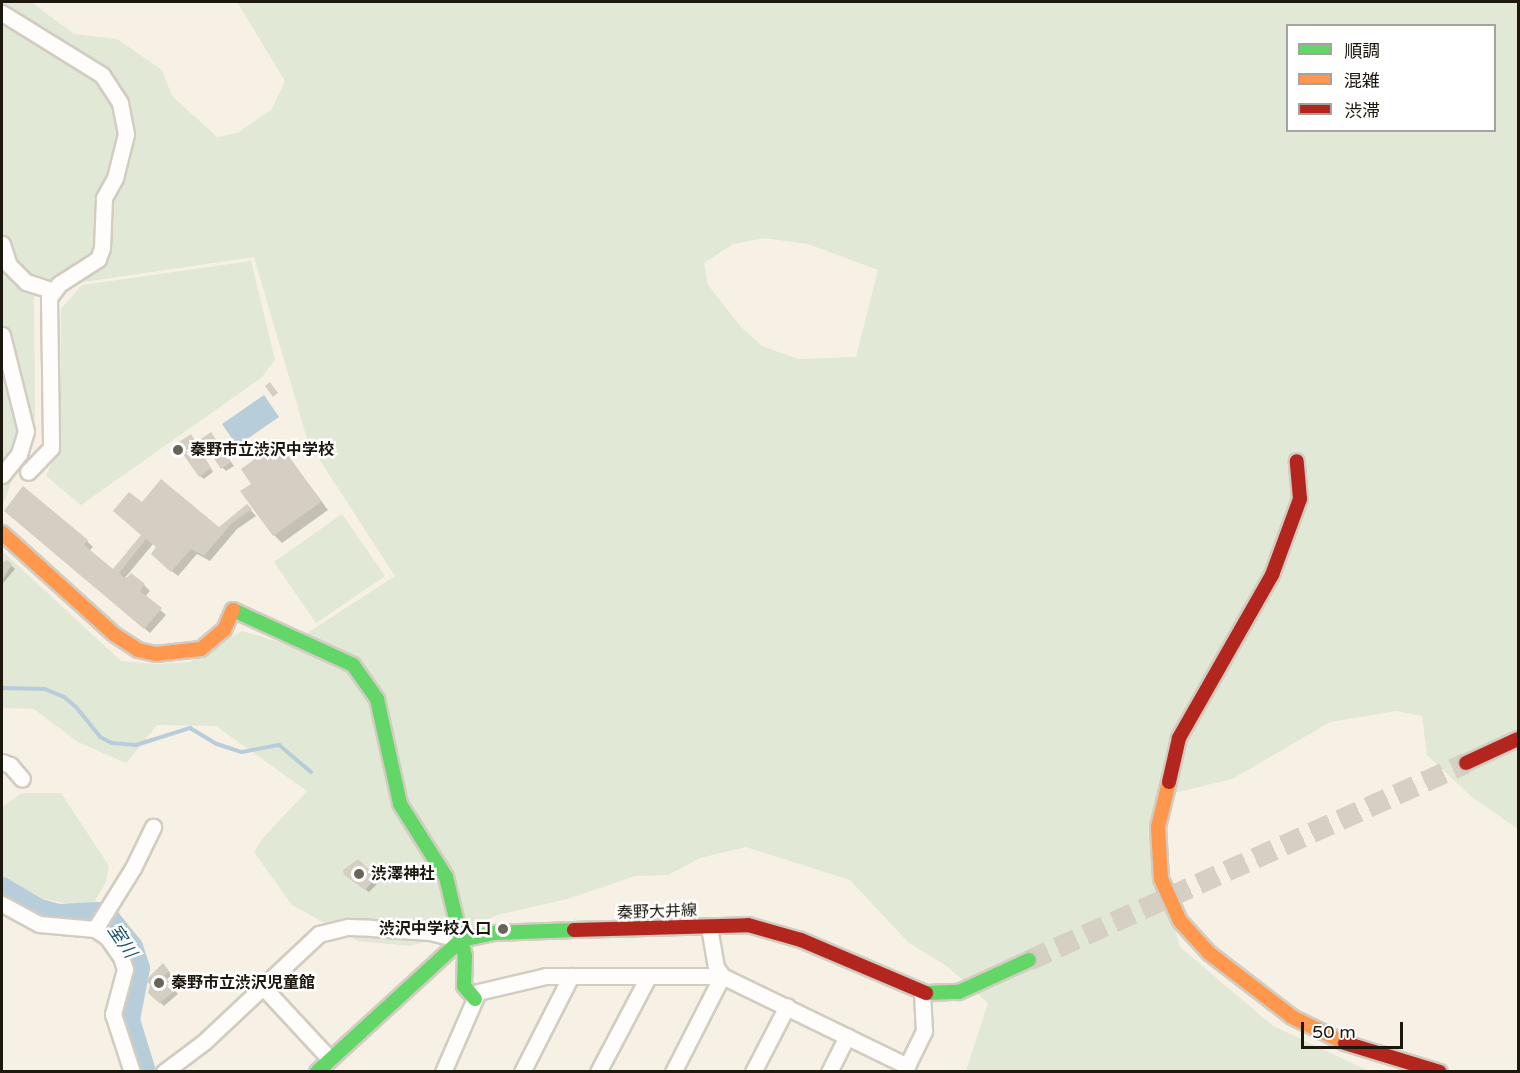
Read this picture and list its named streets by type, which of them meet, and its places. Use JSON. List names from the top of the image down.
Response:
{
  "streets": {
    "street": ["秦野大井線"]
  },
  "water": ["室川"],
  "places": [
    "秦野市立渋沢中学校",
    "渋澤神社",
    "渋沢中学校入口",
    "秦野市立渋沢児童館"
  ],
  "legend": ["順調", "混雑", "渋滞"],
  "scale_bar": "50 m"
}
